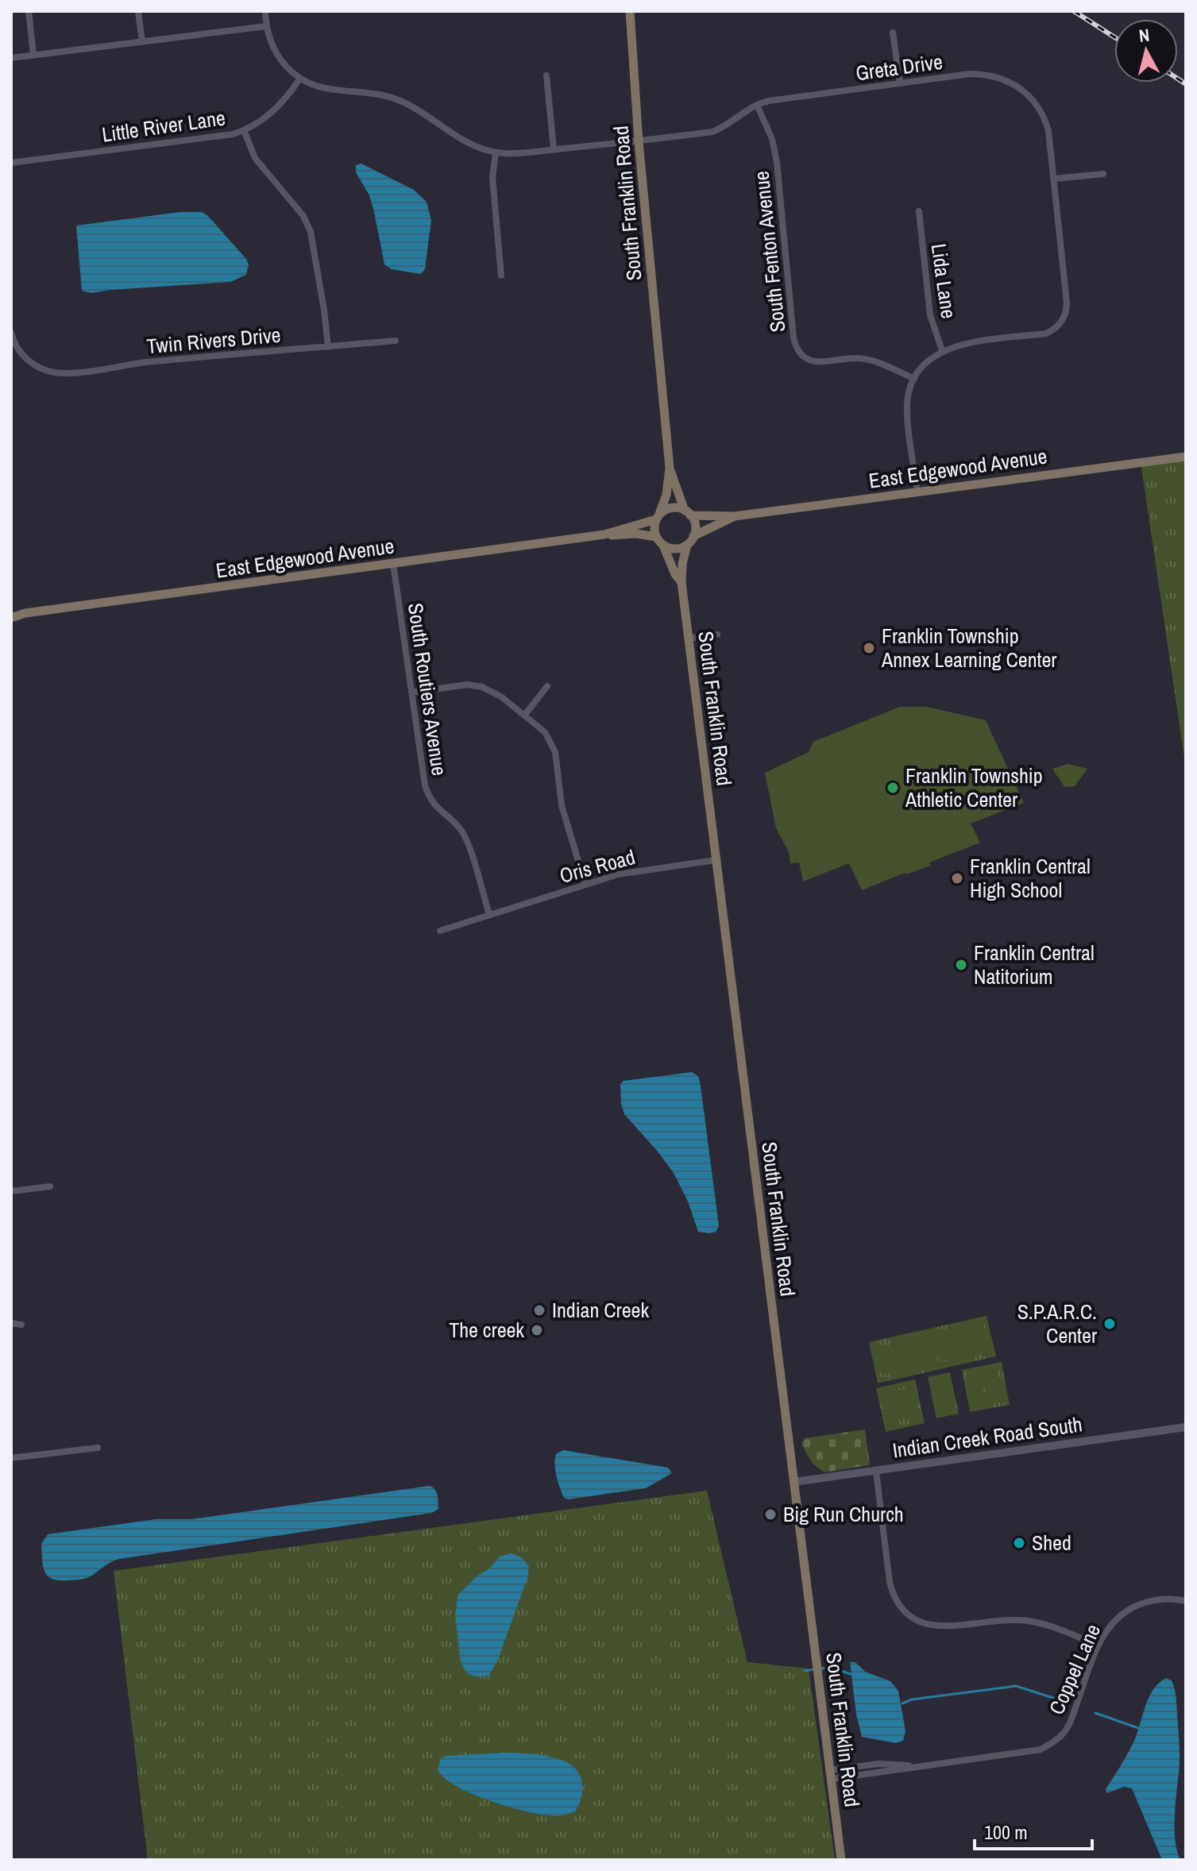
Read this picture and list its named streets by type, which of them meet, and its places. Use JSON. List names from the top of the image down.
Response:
{
  "streets": {
    "main road": ["South Franklin Road", "East Edgewood Avenue"],
    "street": [
      "Greta Drive",
      "Little River Lane",
      "South Fenton Avenue",
      "Lida Lane",
      "Twin Rivers Drive",
      "South Routiers Avenue",
      "Oris Road",
      "Indian Creek Road South",
      "Coppel Lane"
    ]
  },
  "crossings": [
    ["Greta Drive", "South Franklin Road"],
    ["Greta Drive", "South Fenton Avenue"],
    ["Greta Drive", "Lida Lane"],
    ["South Franklin Road", "Oris Road"],
    ["South Franklin Road", "Indian Creek Road South"],
    ["South Franklin Road", "Coppel Lane"],
    ["South Fenton Avenue", "Lida Lane"],
    ["Lida Lane", "East Edgewood Avenue"],
    ["East Edgewood Avenue", "South Routiers Avenue"],
    ["South Routiers Avenue", "Oris Road"]
  ],
  "places": [
    "Franklin Township Annex Learning Center",
    "Franklin Township Athletic Center",
    "Franklin Central High School",
    "Franklin Central Natitorium",
    "Indian Creek",
    "S.P.A.R.C. Center",
    "The creek",
    "Big Run Church",
    "Shed"
  ],
  "scale_bar": "100 m",
  "north": "top"
}
